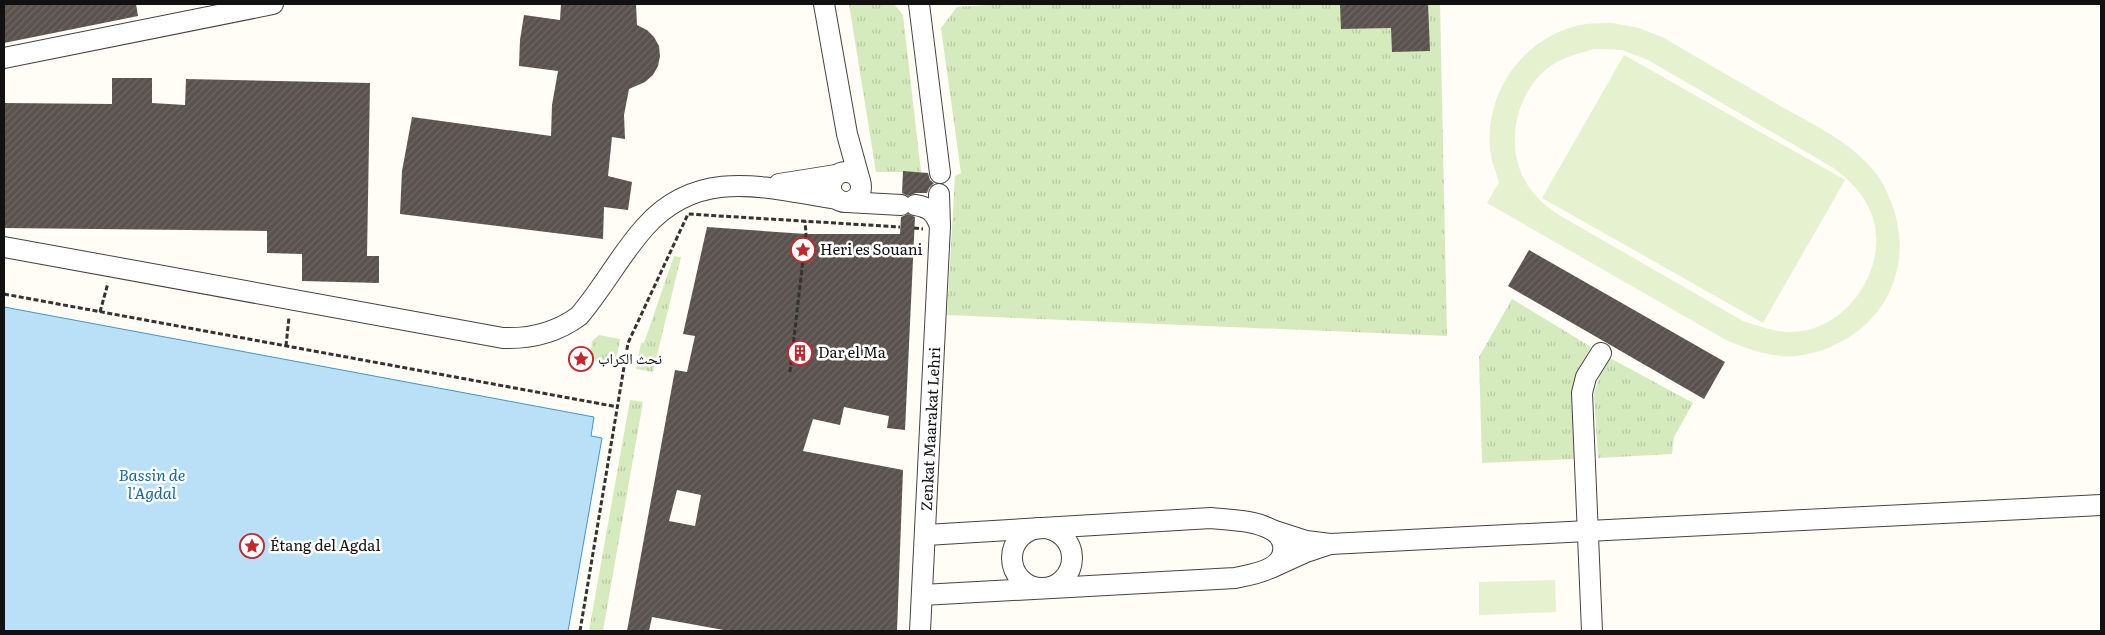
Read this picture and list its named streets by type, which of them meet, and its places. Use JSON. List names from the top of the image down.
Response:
{
  "streets": {
    "street": ["Zenkat Maarakat Lehri"]
  },
  "water": ["Bassin de l'Agdal"],
  "places": {
    "place": ["Heri es Souani", "نحث الكراب", "Étang del Agdal"],
    "building": ["Dar el Ma"]
  }
}
